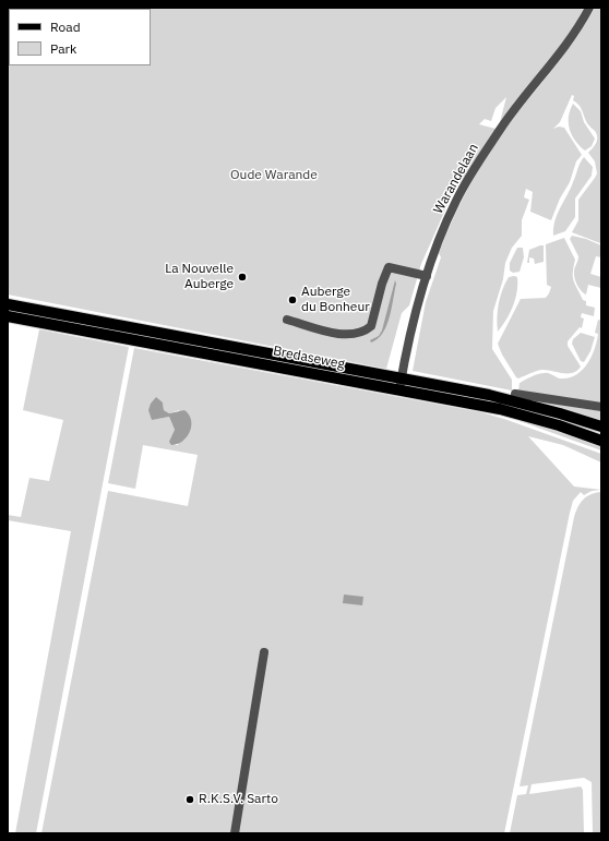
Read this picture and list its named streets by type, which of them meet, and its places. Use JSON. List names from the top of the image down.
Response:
{
  "streets": {
    "main road": ["Bredaseweg"],
    "street": ["Warandelaan"]
  },
  "crossings": [
    ["Warandelaan", "Bredaseweg"]
  ],
  "parks": ["Oude Warande"],
  "places": ["La Nouvelle Auberge", "Auberge du Bonheur", "R.K.S.V. Sarto"],
  "legend": ["Road", "Park"]
}
